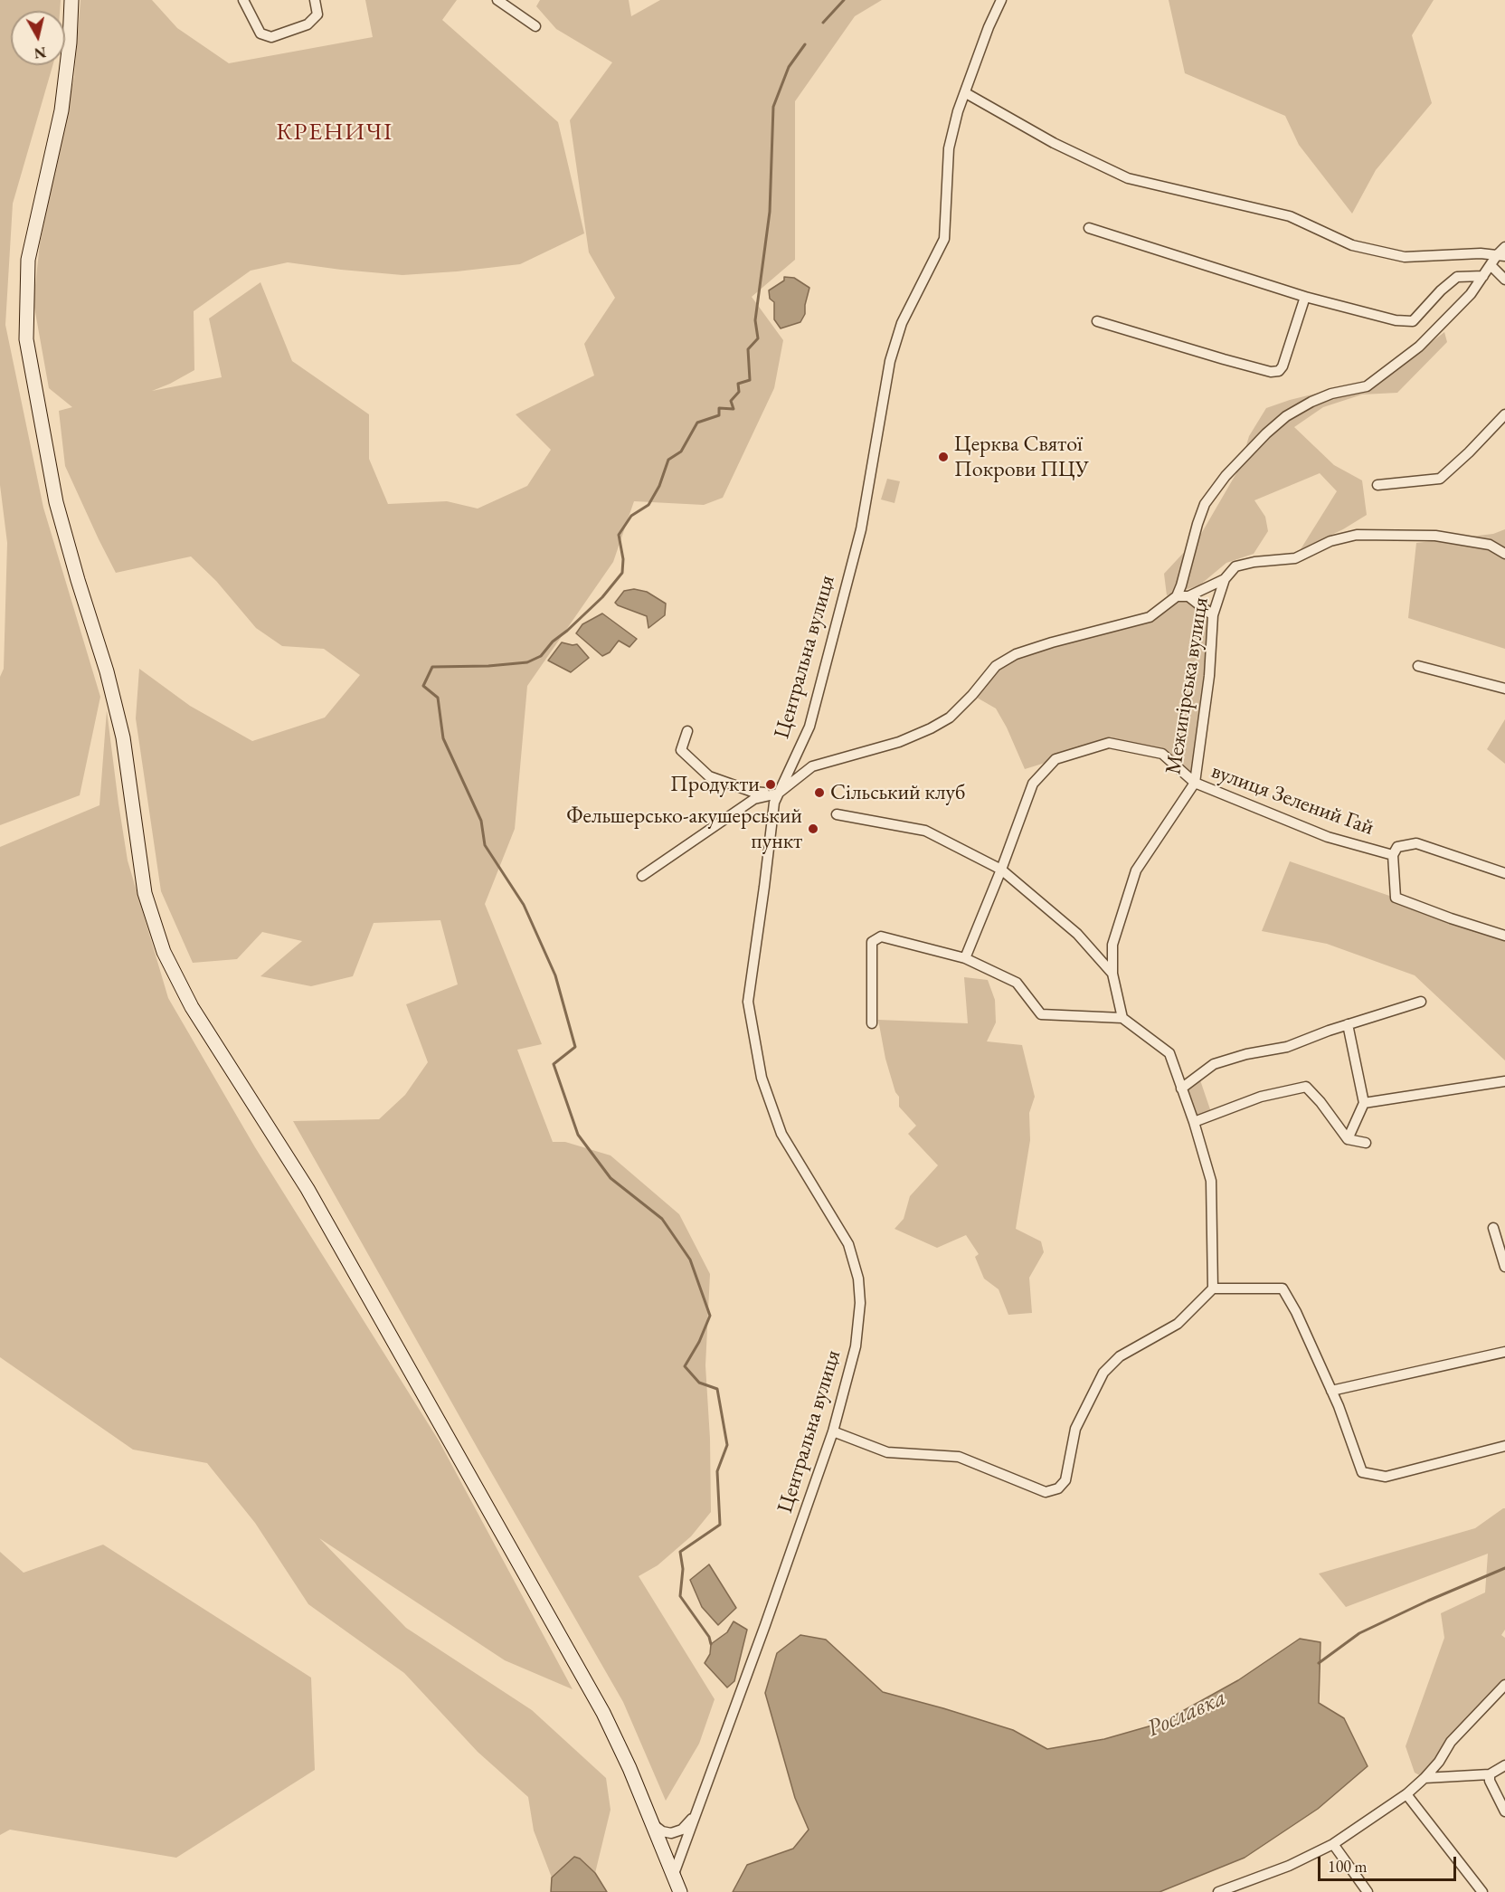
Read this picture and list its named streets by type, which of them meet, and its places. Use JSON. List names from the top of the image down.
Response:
{
  "streets": {
    "street": ["Центральна вулиця", "Межигірська вулиця", "вулиця Зелений Гай"]
  },
  "crossings": [
    ["Межигірська вулиця", "вулиця Зелений Гай"]
  ],
  "districts": ["КРЕНИЧІ"],
  "water": ["Рославка"],
  "places": [
    "Церква Святої Покрови ПЦУ",
    "Продукти",
    "Сільський клуб",
    "Фельшерсько-акушерський пункт"
  ],
  "scale_bar": "100 m",
  "north": "bottom"
}
